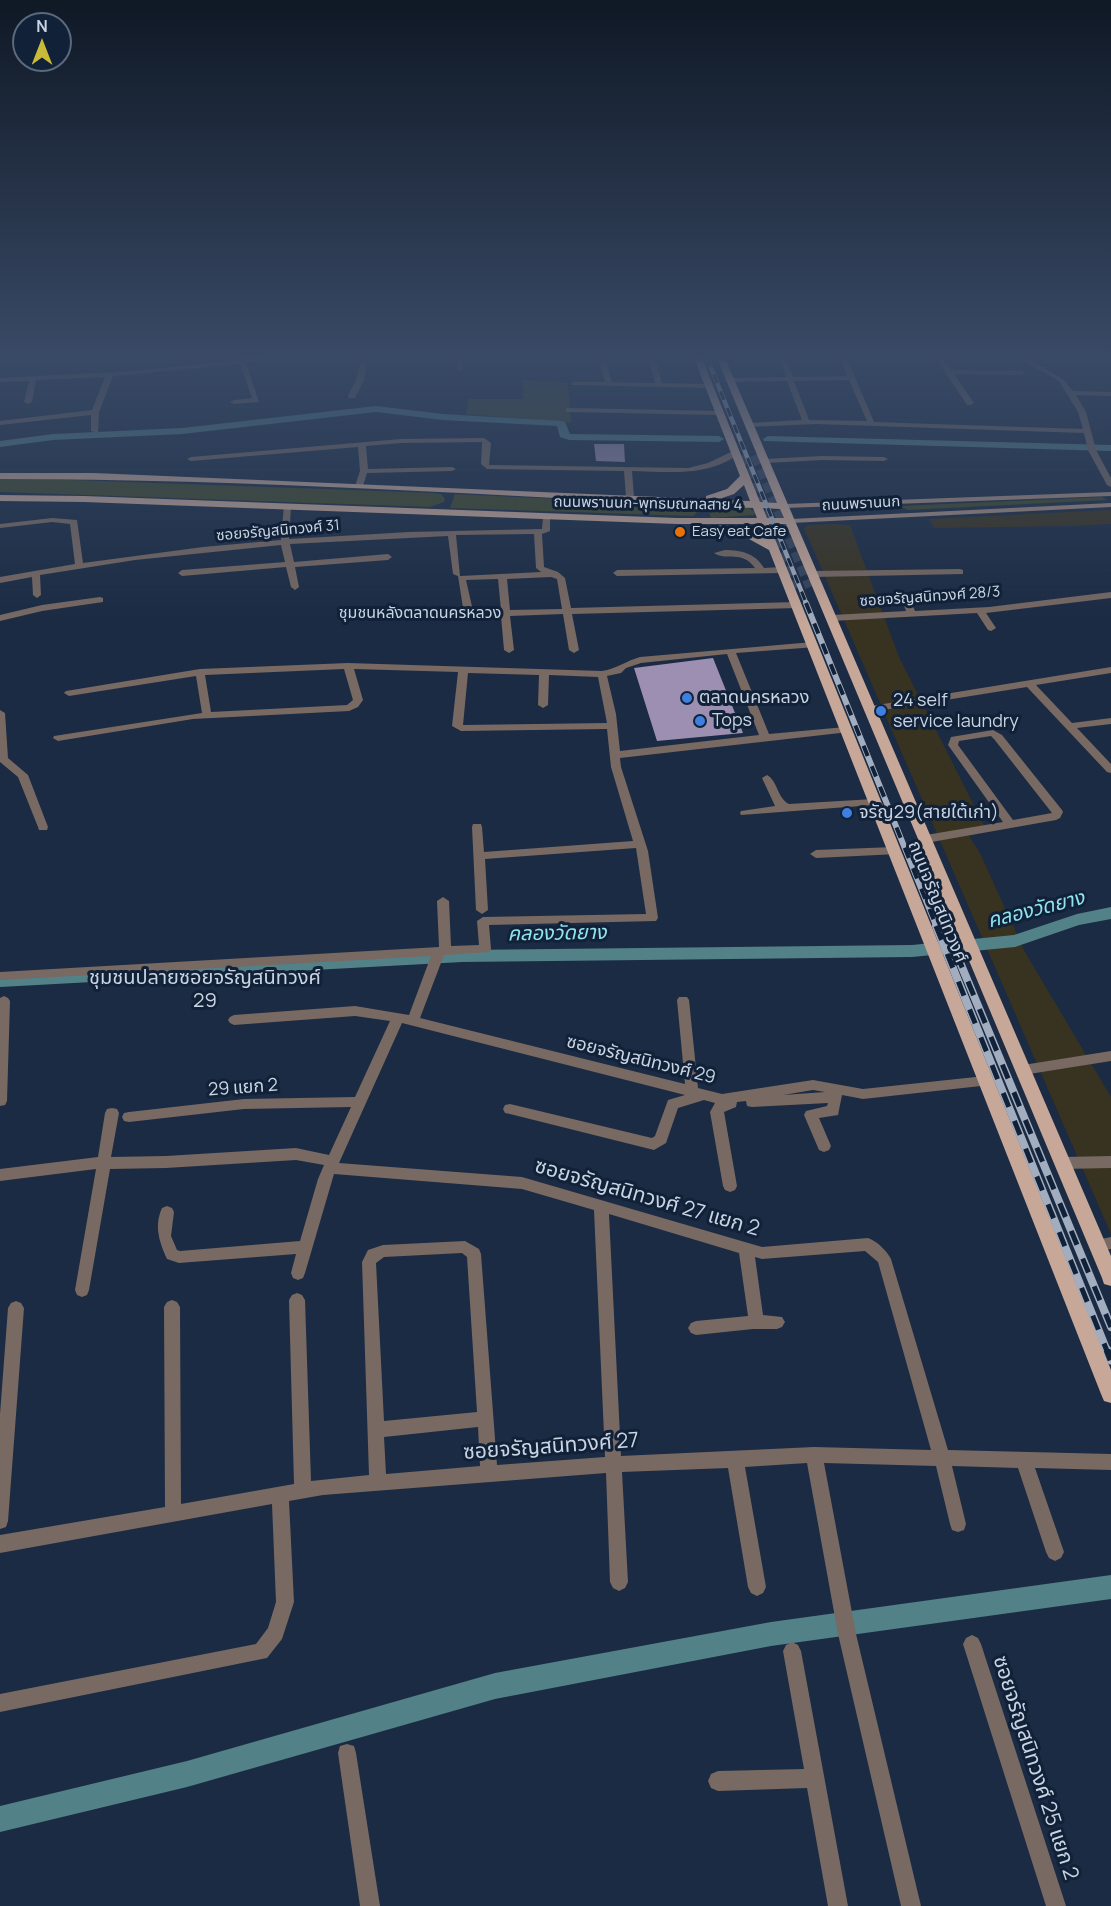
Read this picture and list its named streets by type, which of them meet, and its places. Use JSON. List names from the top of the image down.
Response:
{
  "streets": {
    "main road": ["ถนนพรานนก-พุทธมณฑลสาย 4", "ถนนพรานนก", "ถนนจรัญสนิทวงศ์"],
    "street": [
      "ซอยจรัญสนิทวงศ์ 31",
      "ซอยจรัญสนิทวงศ์ 28/3",
      "ซอยจรัญสนิทวงศ์ 29",
      "29 แยก 2",
      "ซอยจรัญสนิทวงศ์ 27 แยก 2",
      "ซอยจรัญสนิทวงศ์ 27",
      "ซอยจรัญสนิทวงศ์ 25 แยก 2"
    ]
  },
  "crossings": [
    ["ถนนพรานนก-พุทธมณฑลสาย 4", "ถนนพรานนก"],
    ["ถนนพรานนก-พุทธมณฑลสาย 4", "ถนนจรัญสนิทวงศ์"],
    ["ถนนพรานนก", "ถนนจรัญสนิทวงศ์"],
    ["ซอยจรัญสนิทวงศ์ 28/3", "ถนนจรัญสนิทวงศ์"],
    ["ถนนจรัญสนิทวงศ์", "ซอยจรัญสนิทวงศ์ 29"],
    ["ซอยจรัญสนิทวงศ์ 27 แยก 2", "ซอยจรัญสนิทวงศ์ 27"]
  ],
  "districts": ["ชุมชนหลังตลาดนครหลวง", "ชุมชนปลายซอยจรัญสนิทวงศ์ 29"],
  "water": ["คลองวัดยาง"],
  "places": [
    "Easy eat Cafe",
    "ตลาดนครหลวง",
    "24 self service laundry",
    "Tops",
    "จรัญ29(สายใต้เก่า)"
  ],
  "north": "top"
}
